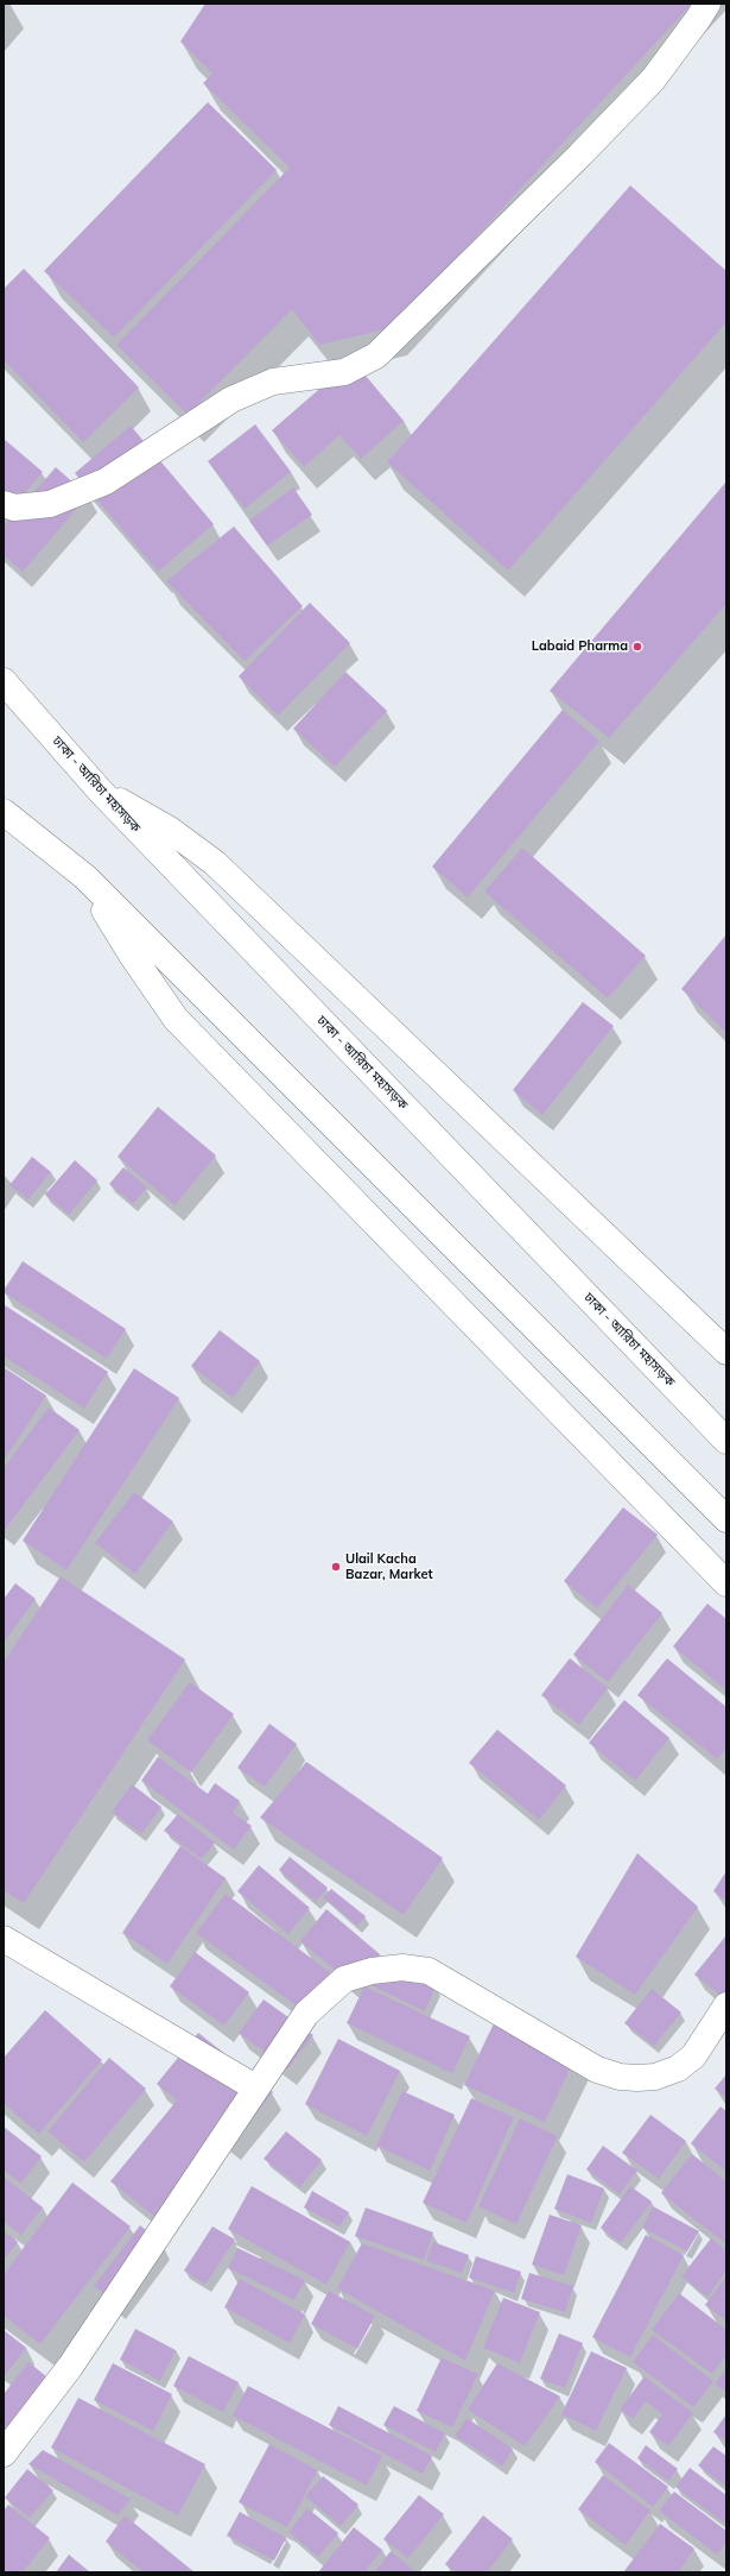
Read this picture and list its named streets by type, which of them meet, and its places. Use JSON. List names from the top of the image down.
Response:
{
  "streets": {
    "main road": ["ঢাকা - আরিচা মহাসড়ক"]
  },
  "places": ["Labaid Pharma", "Ulail Kacha Bazar, Market"]
}
